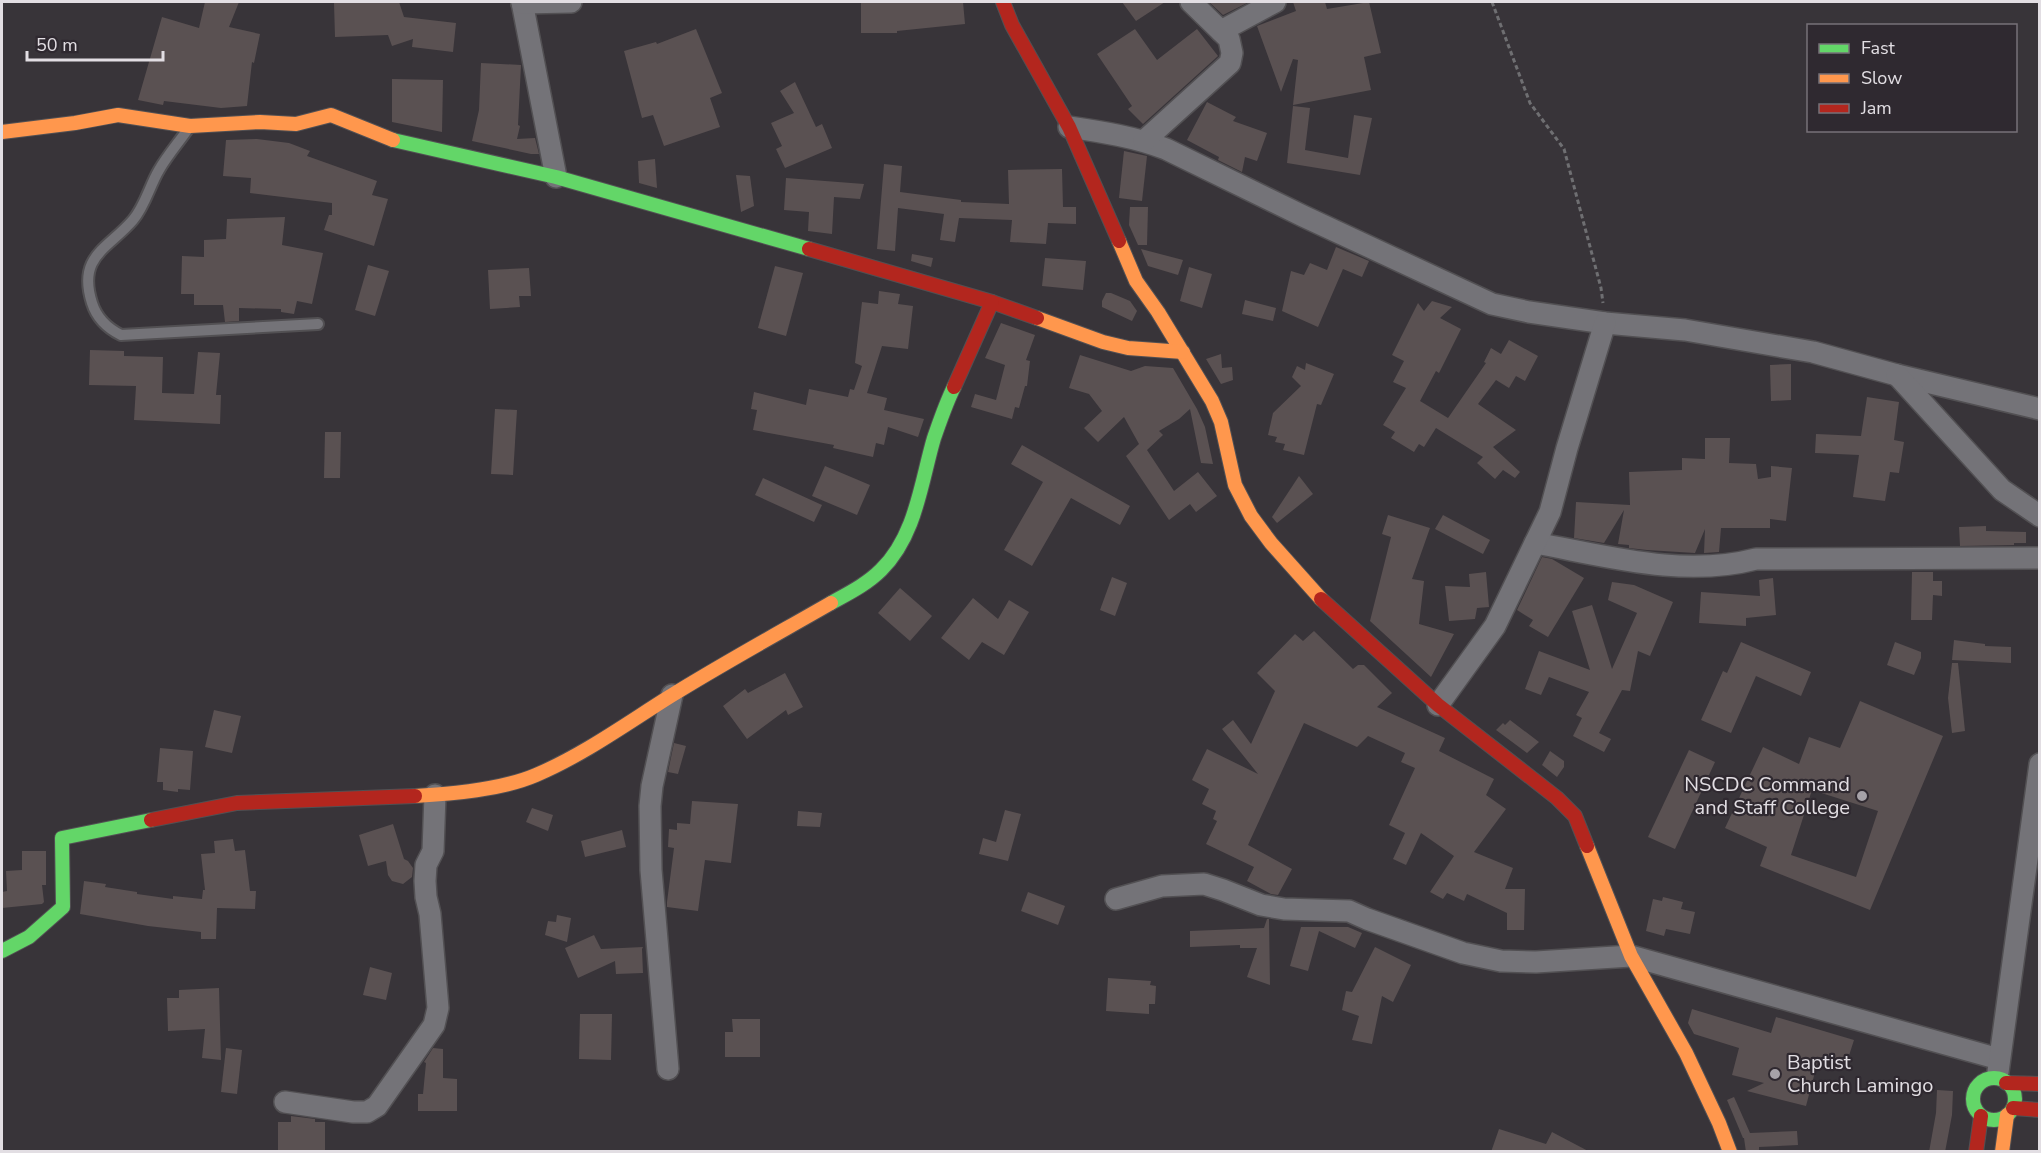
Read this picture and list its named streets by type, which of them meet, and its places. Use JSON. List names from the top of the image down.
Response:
{
  "places": ["NSCDC Command and Staff College", "Baptist Church Lamingo"],
  "legend": ["Fast", "Slow", "Jam"],
  "scale_bar": "50 m"
}
